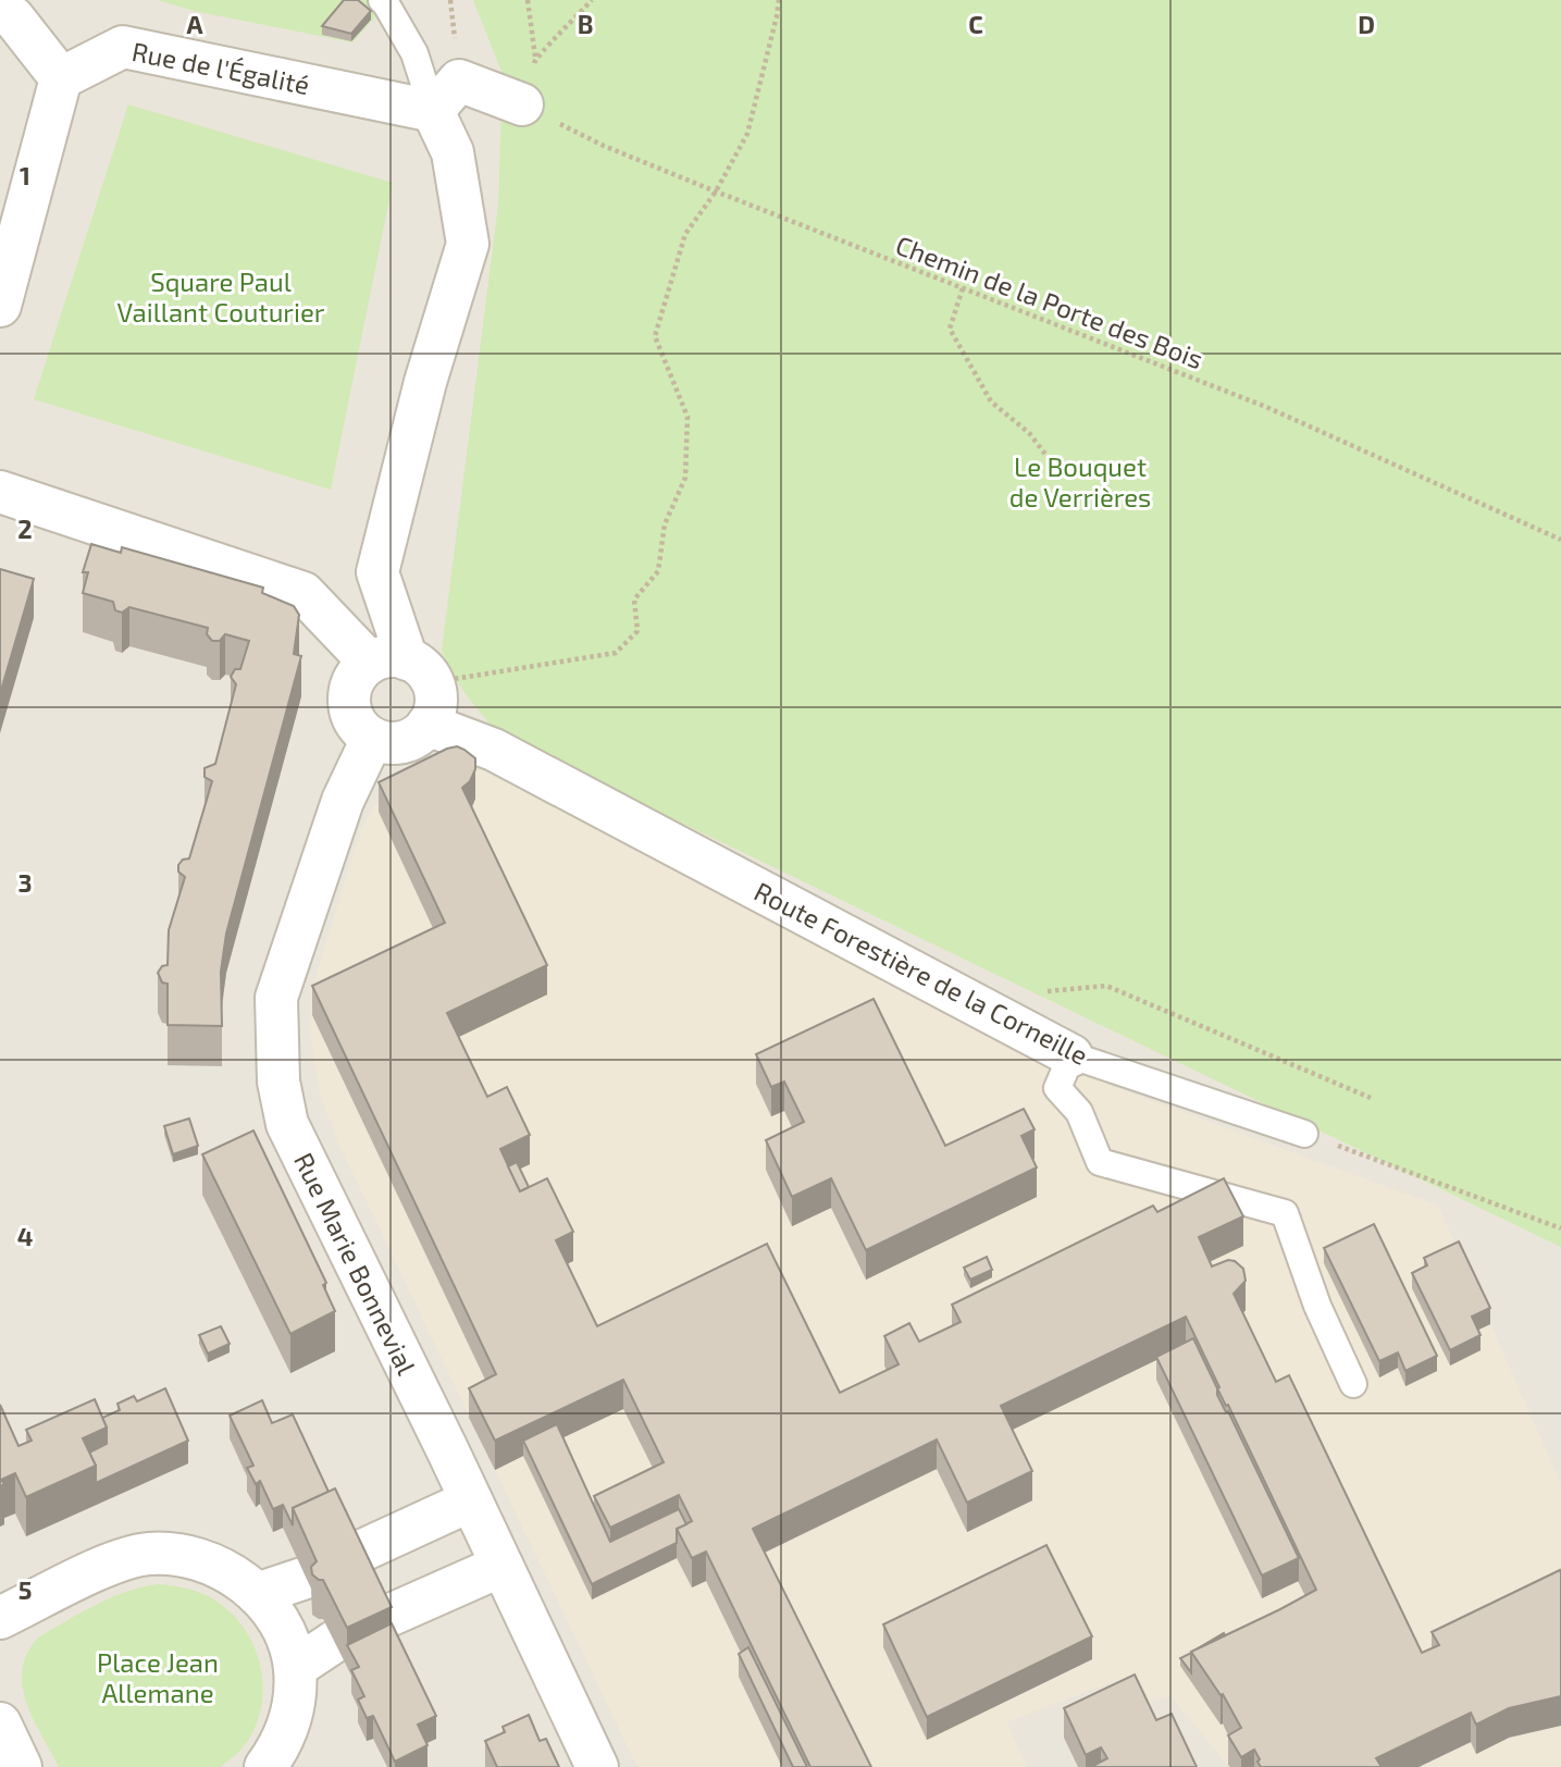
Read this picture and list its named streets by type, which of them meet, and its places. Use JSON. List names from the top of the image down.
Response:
{
  "streets": {
    "street": ["Rue de l'Égalité", "Route Forestière de la Corneille", "Rue Marie Bonnevial"],
    "path": ["Chemin de la Porte des Bois"]
  },
  "crossings": [
    ["Route Forestière de la Corneille", "Rue Marie Bonnevial"]
  ],
  "parks": ["Square Paul Vaillant Couturier", "Le Bouquet de Verrières", "Place Jean Allemane"],
  "grid": {
    "columns": [
      "A",
      "B",
      "C",
      "D"
    ],
    "rows": [
      "1",
      "2",
      "3",
      "4",
      "5"
    ]
  }
}
